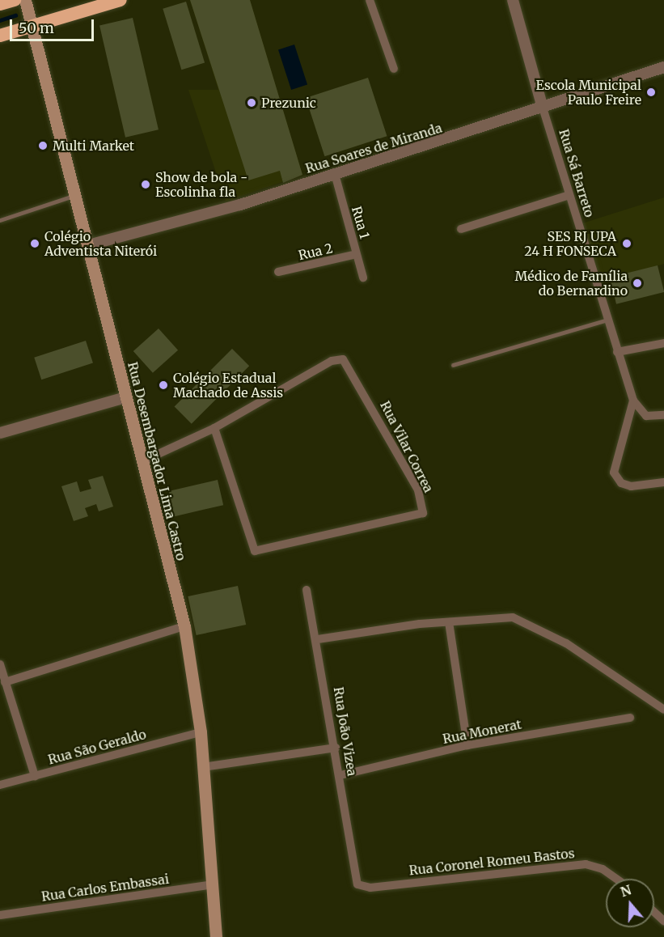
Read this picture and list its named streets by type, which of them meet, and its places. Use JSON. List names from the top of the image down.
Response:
{
  "streets": {
    "main road": ["Rua Desembargador Lima Castro"],
    "street": [
      "Rua Soares de Miranda",
      "Rua Sá Barreto",
      "Rua 1",
      "Rua 2",
      "Rua Vilar Correa",
      "Rua João Vizea",
      "Rua Monerat",
      "Rua São Geraldo",
      "Rua Coronel Romeu Bastos",
      "Rua Carlos Embassai"
    ]
  },
  "crossings": [
    ["Rua Soares de Miranda", "Rua Sá Barreto"],
    ["Rua Soares de Miranda", "Rua 1"],
    ["Rua Soares de Miranda", "Rua Desembargador Lima Castro"],
    ["Rua 1", "Rua 2"],
    ["Rua Vilar Correa", "Rua Desembargador Lima Castro"],
    ["Rua Desembargador Lima Castro", "Rua São Geraldo"],
    ["Rua Desembargador Lima Castro", "Rua Carlos Embassai"],
    ["Rua João Vizea", "Rua Monerat"],
    ["Rua João Vizea", "Rua Coronel Romeu Bastos"]
  ],
  "places": [
    "Escola Municipal Paulo Freire",
    "Prezunic",
    "Multi Market",
    "Show de bola - Escolinha fla",
    "Colégio Adventista Niterói",
    "SES RJ UPA 24 H FONSECA",
    "Médico de Família do Bernardino",
    "Colégio Estadual Machado de Assis"
  ],
  "scale_bar": "50 m",
  "north": "top"
}
